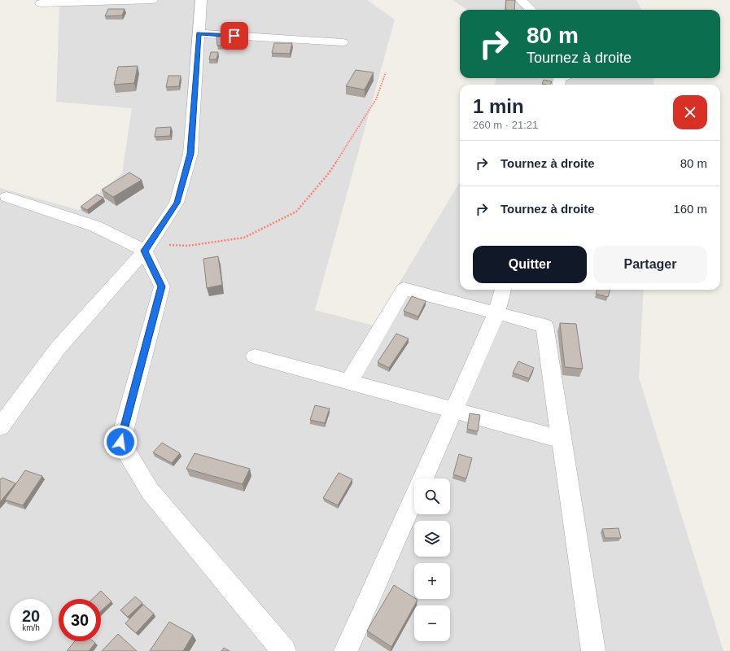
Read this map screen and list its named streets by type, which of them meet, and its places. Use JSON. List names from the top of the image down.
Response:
{
  "page": {
    "turn": ["80 m", "Tournez à droite"],
    "heading": ["1 min", "260 m · 21:21"],
    "list": [
      {
        "name": "Tournez à droite",
        "value": "80 m"
      },
      {
        "name": "Tournez à droite",
        "value": "160 m"
      }
    ],
    "buttons": ["Quitter", "Partager"],
    "map_buttons": ["+", "−"],
    "speed": "20 km/h",
    "limit": "30"
  }
}
